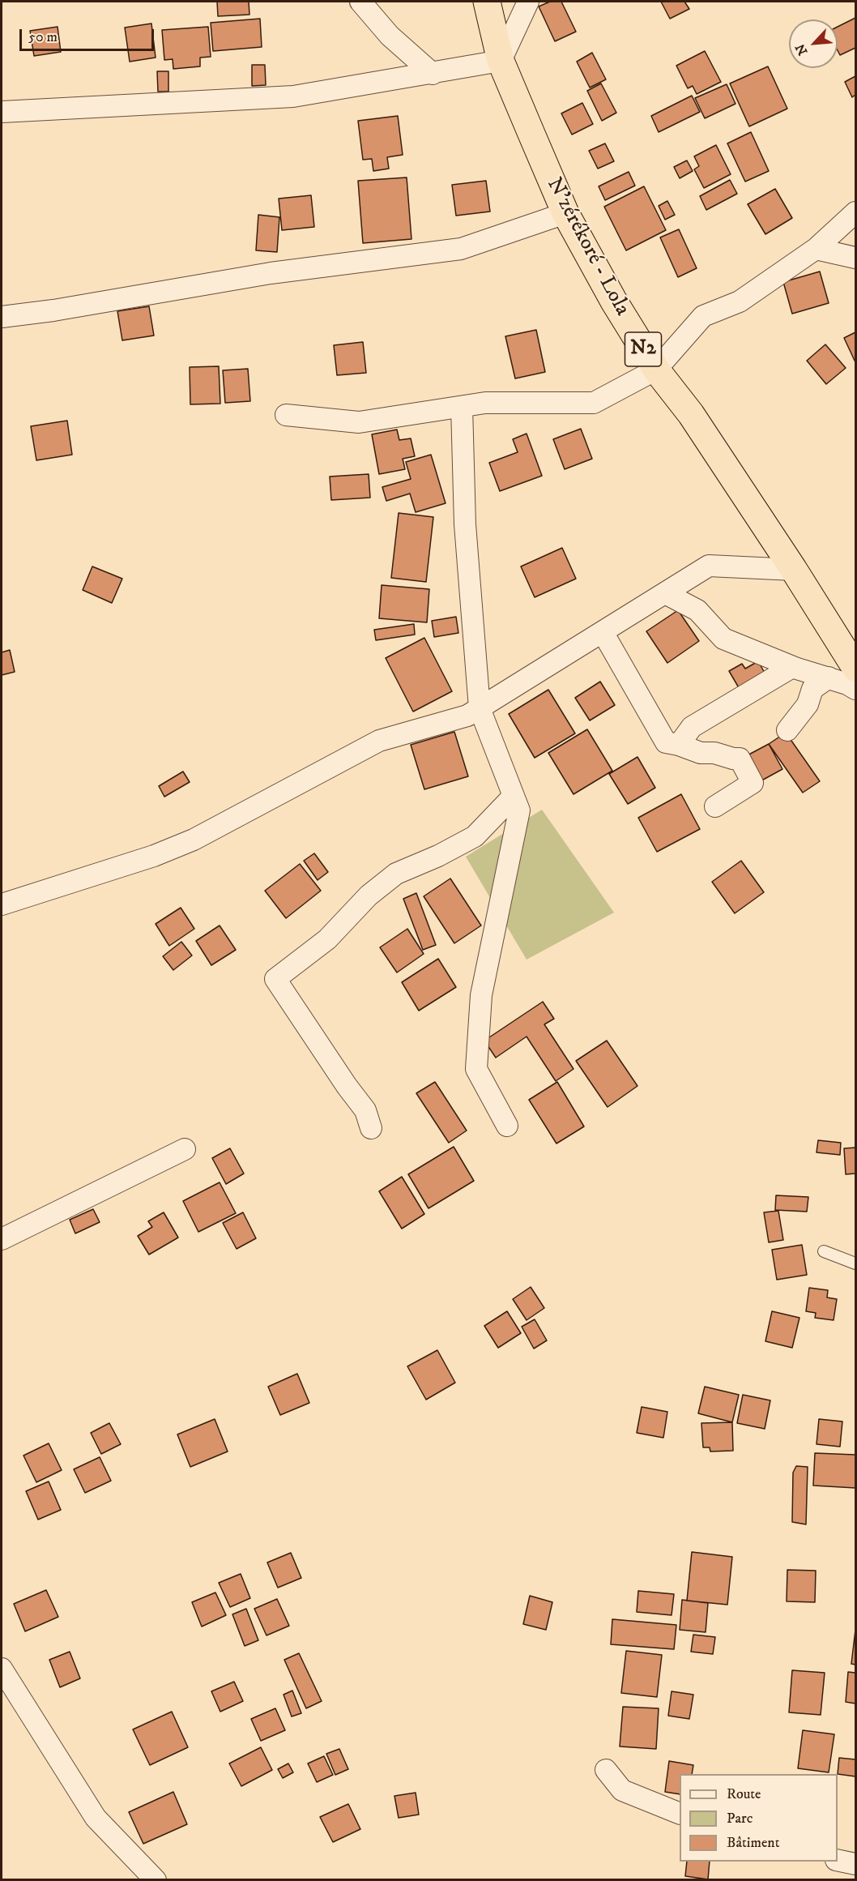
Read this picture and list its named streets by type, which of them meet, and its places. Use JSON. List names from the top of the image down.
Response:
{
  "streets": {
    "highway": ["N'zérékoré - Lola", "N2"]
  },
  "legend": ["Route", "Parc", "Bâtiment"],
  "scale_bar": "50 m",
  "north": "bottom left"
}
